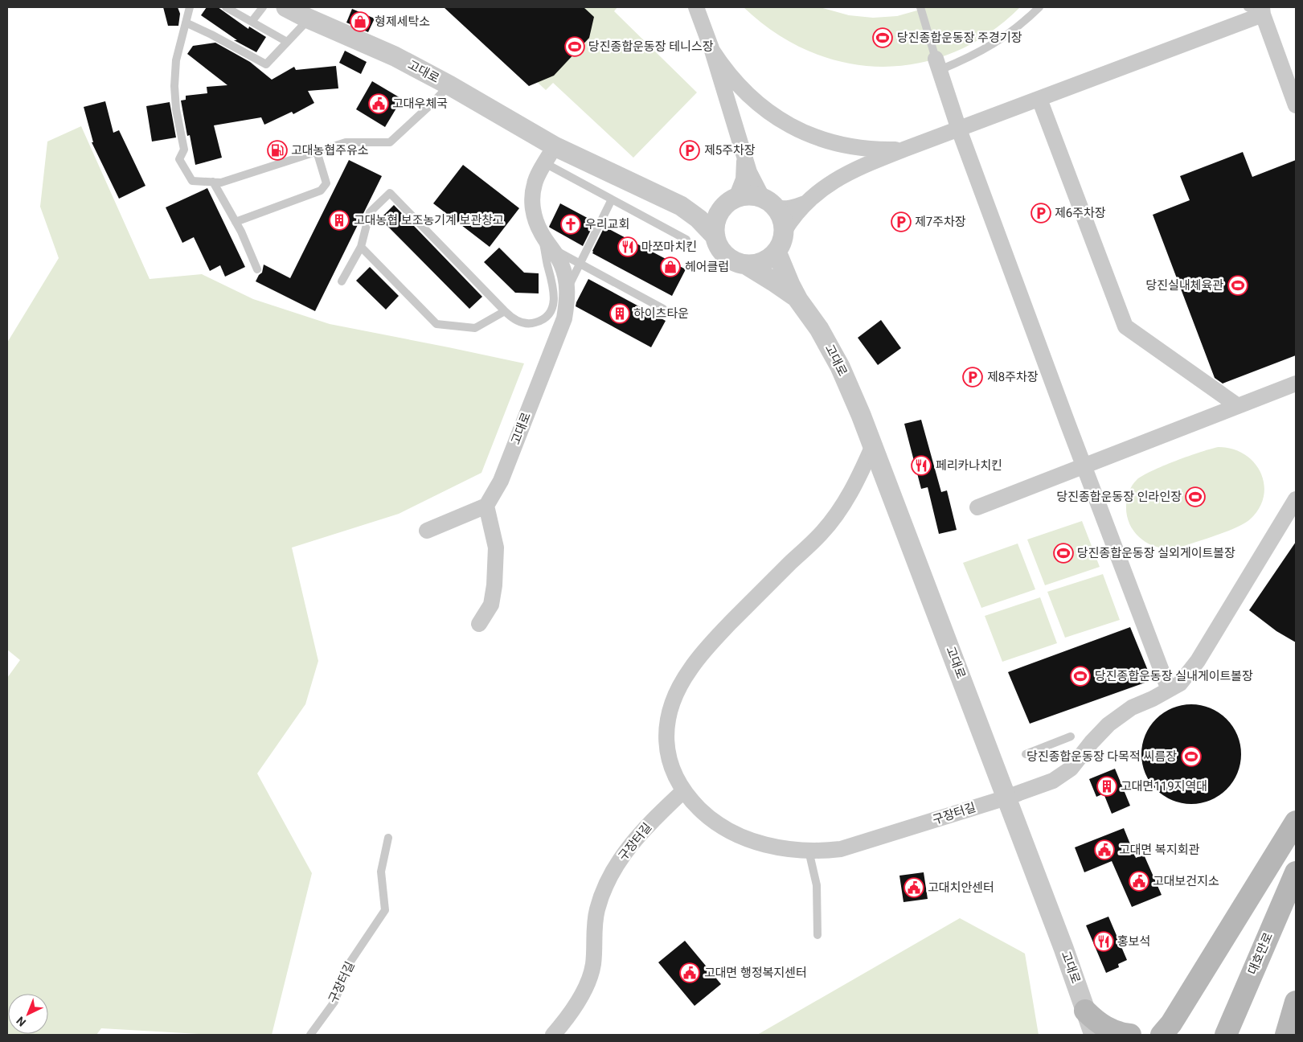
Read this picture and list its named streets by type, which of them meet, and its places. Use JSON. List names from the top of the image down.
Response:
{
  "streets": {
    "main road": ["대호만로"],
    "street": ["고대로", "구장터길"]
  },
  "crossings": [
    ["고대로", "구장터길"]
  ],
  "places": {
    "shop": ["형제세탁소", "헤어클럽"],
    "sports": [
      "당진종합운동장 주경기장",
      "당진종합운동장 테니스장",
      "당진실내체육관",
      "당진종합운동장 인라인장",
      "당진종합운동장 실외게이트볼장",
      "당진종합운동장 실내게이트볼장",
      "당진종합운동장 다목적 씨름장"
    ],
    "public building": [
      "고대우체국",
      "고대면 복지회관",
      "고대보건지소",
      "고대치안센터",
      "고대면 행정복지센터"
    ],
    "fuel station": ["고대농협주유소"],
    "parking": [
      "제5주차장",
      "제6주차장",
      "제7주차장",
      "제8주차장"
    ],
    "building": ["고대농협 보조농기계 보관창고", "하이츠타운", "고대면119지역대"],
    "church": ["우리교회"],
    "restaurant": ["마쪼마치킨", "페리카나치킨", "홍보석"]
  },
  "north": "bottom left"
}
